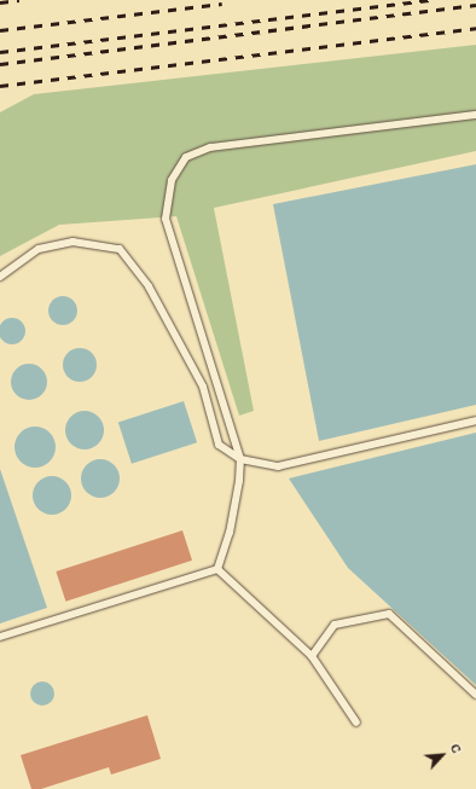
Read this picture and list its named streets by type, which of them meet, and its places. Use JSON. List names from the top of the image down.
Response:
{
  "north": "top right"
}
